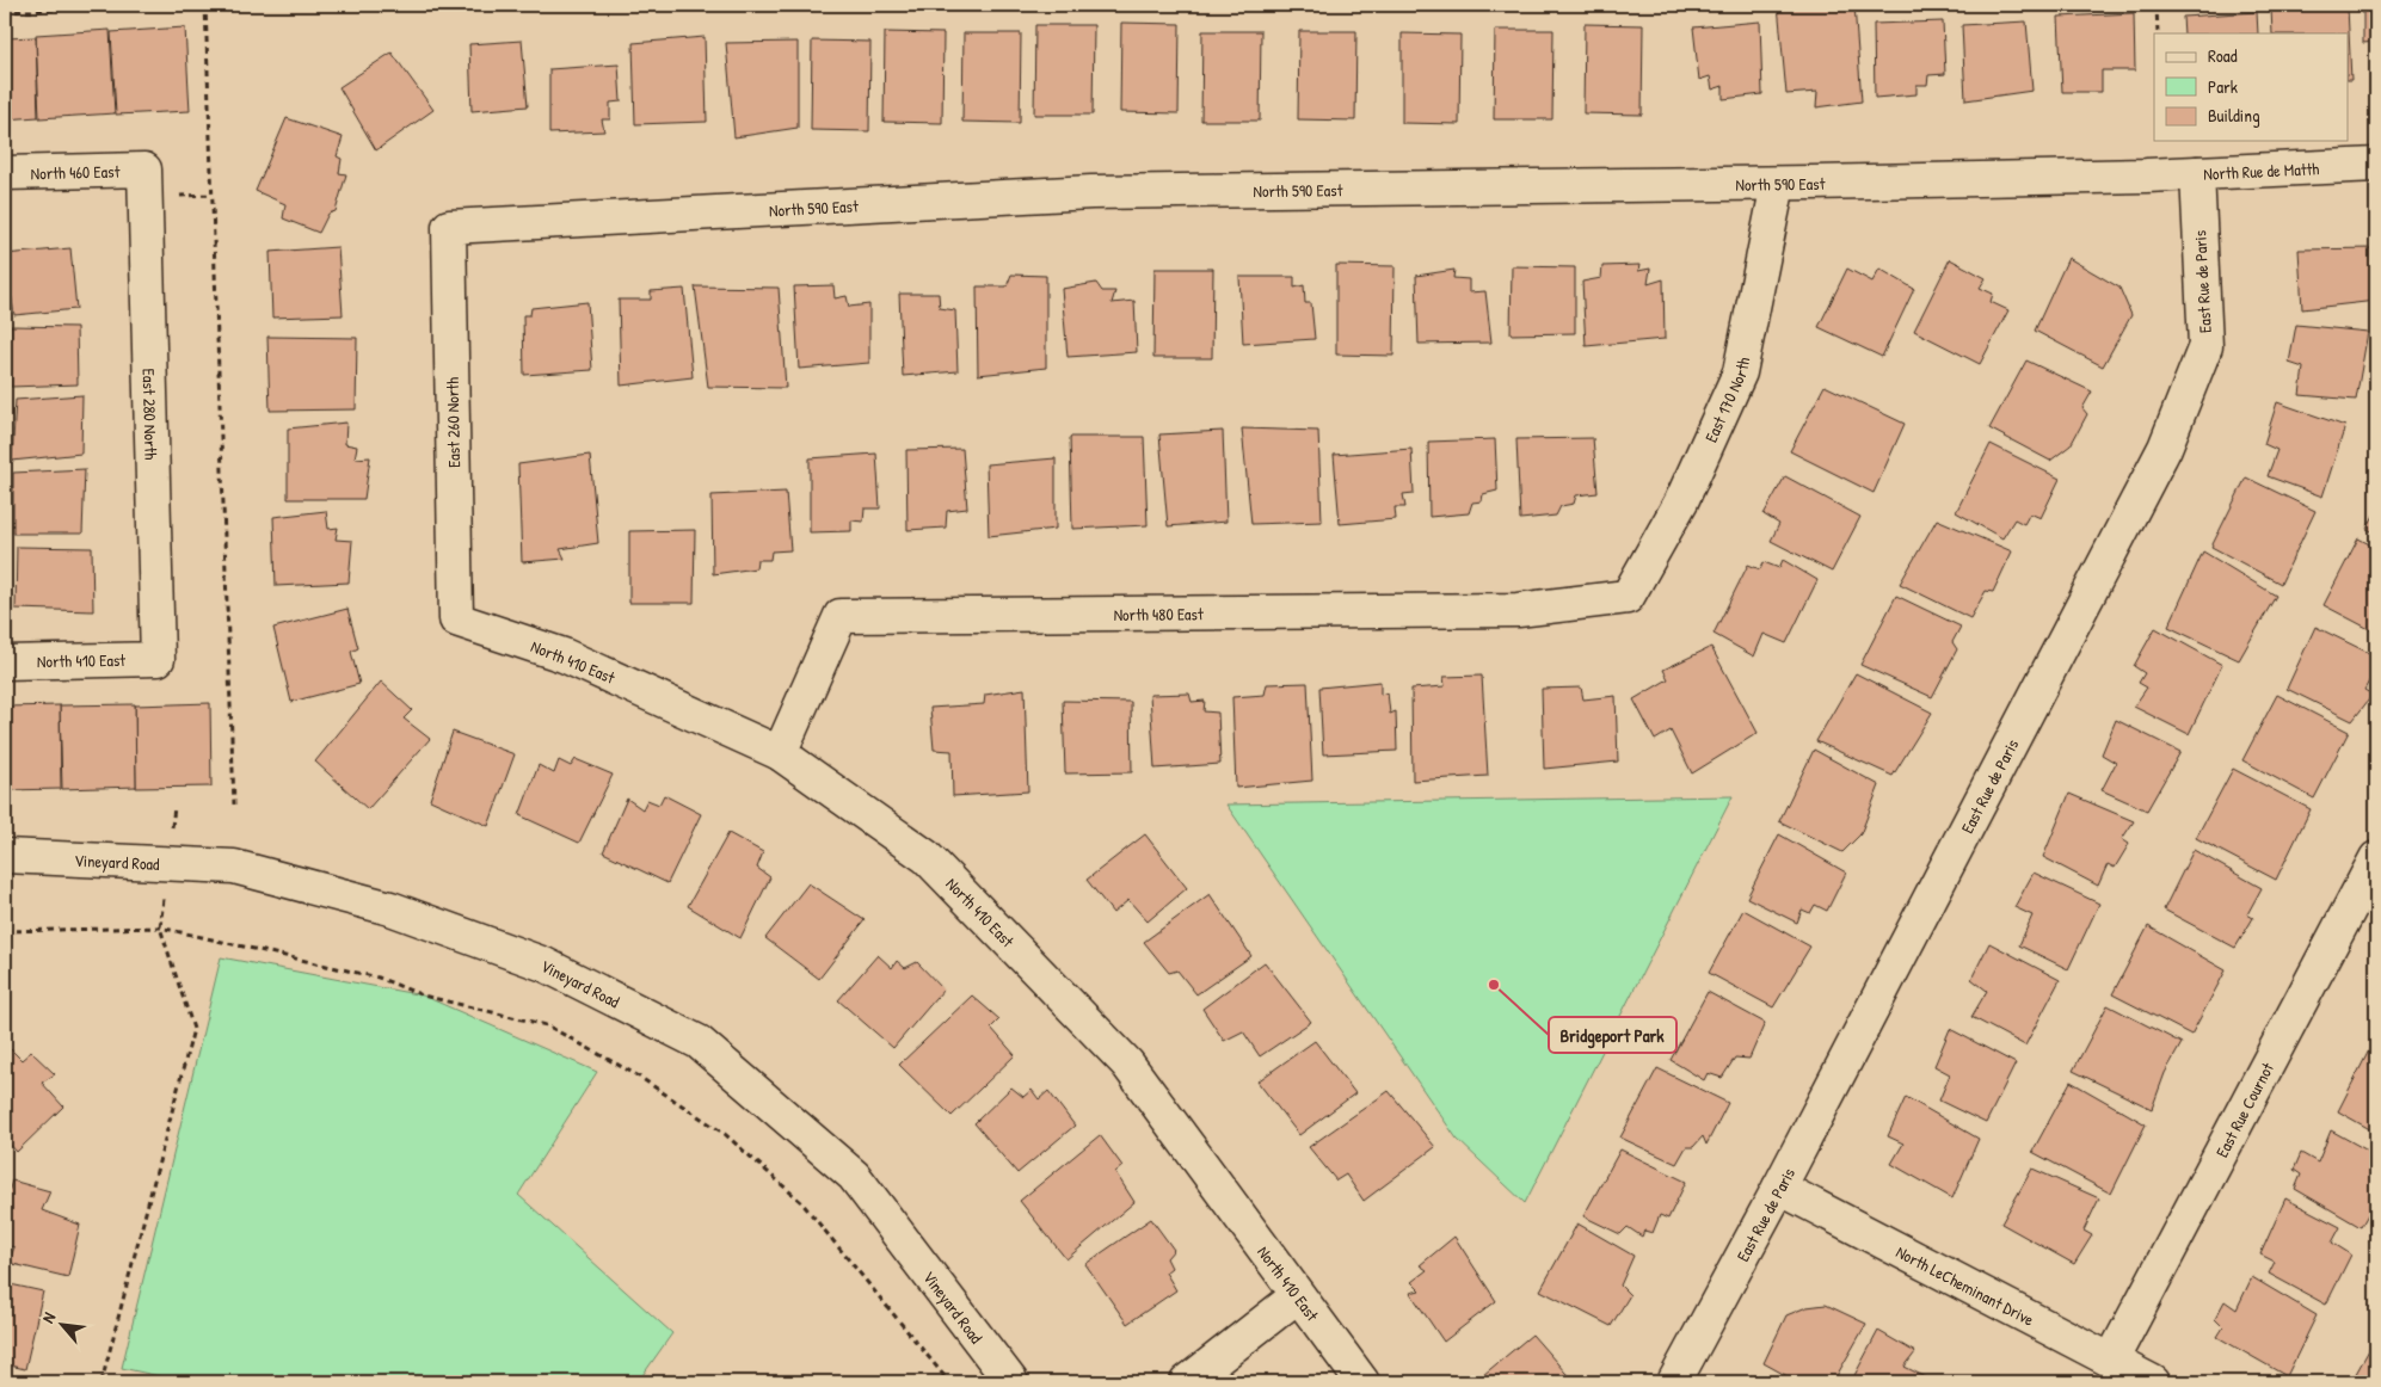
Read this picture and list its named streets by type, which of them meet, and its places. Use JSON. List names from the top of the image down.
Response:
{
  "streets": {
    "street": [
      "North Rue de Matth",
      "North 460 East",
      "North 590 East",
      "East Rue de Paris",
      "East 170 North",
      "East 280 North",
      "East 260 North",
      "North 480 East",
      "North 410 East",
      "Vineyard Road",
      "East Rue Cournot",
      "North LeCheminant Drive"
    ]
  },
  "crossings": [
    ["North Rue de Matth", "North 590 East"],
    ["North Rue de Matth", "East Rue de Paris"],
    ["North 460 East", "East 280 North"],
    ["North 590 East", "East 170 North"],
    ["North 590 East", "East 260 North"],
    ["East Rue de Paris", "North LeCheminant Drive"],
    ["East 170 North", "North 480 East"],
    ["East 280 North", "North 410 East"],
    ["East 260 North", "North 410 East"],
    ["North 480 East", "North 410 East"],
    ["East Rue Cournot", "North LeCheminant Drive"]
  ],
  "places": ["Bridgeport Park"],
  "legend": ["Road", "Park", "Building"],
  "north": "top left"
}
